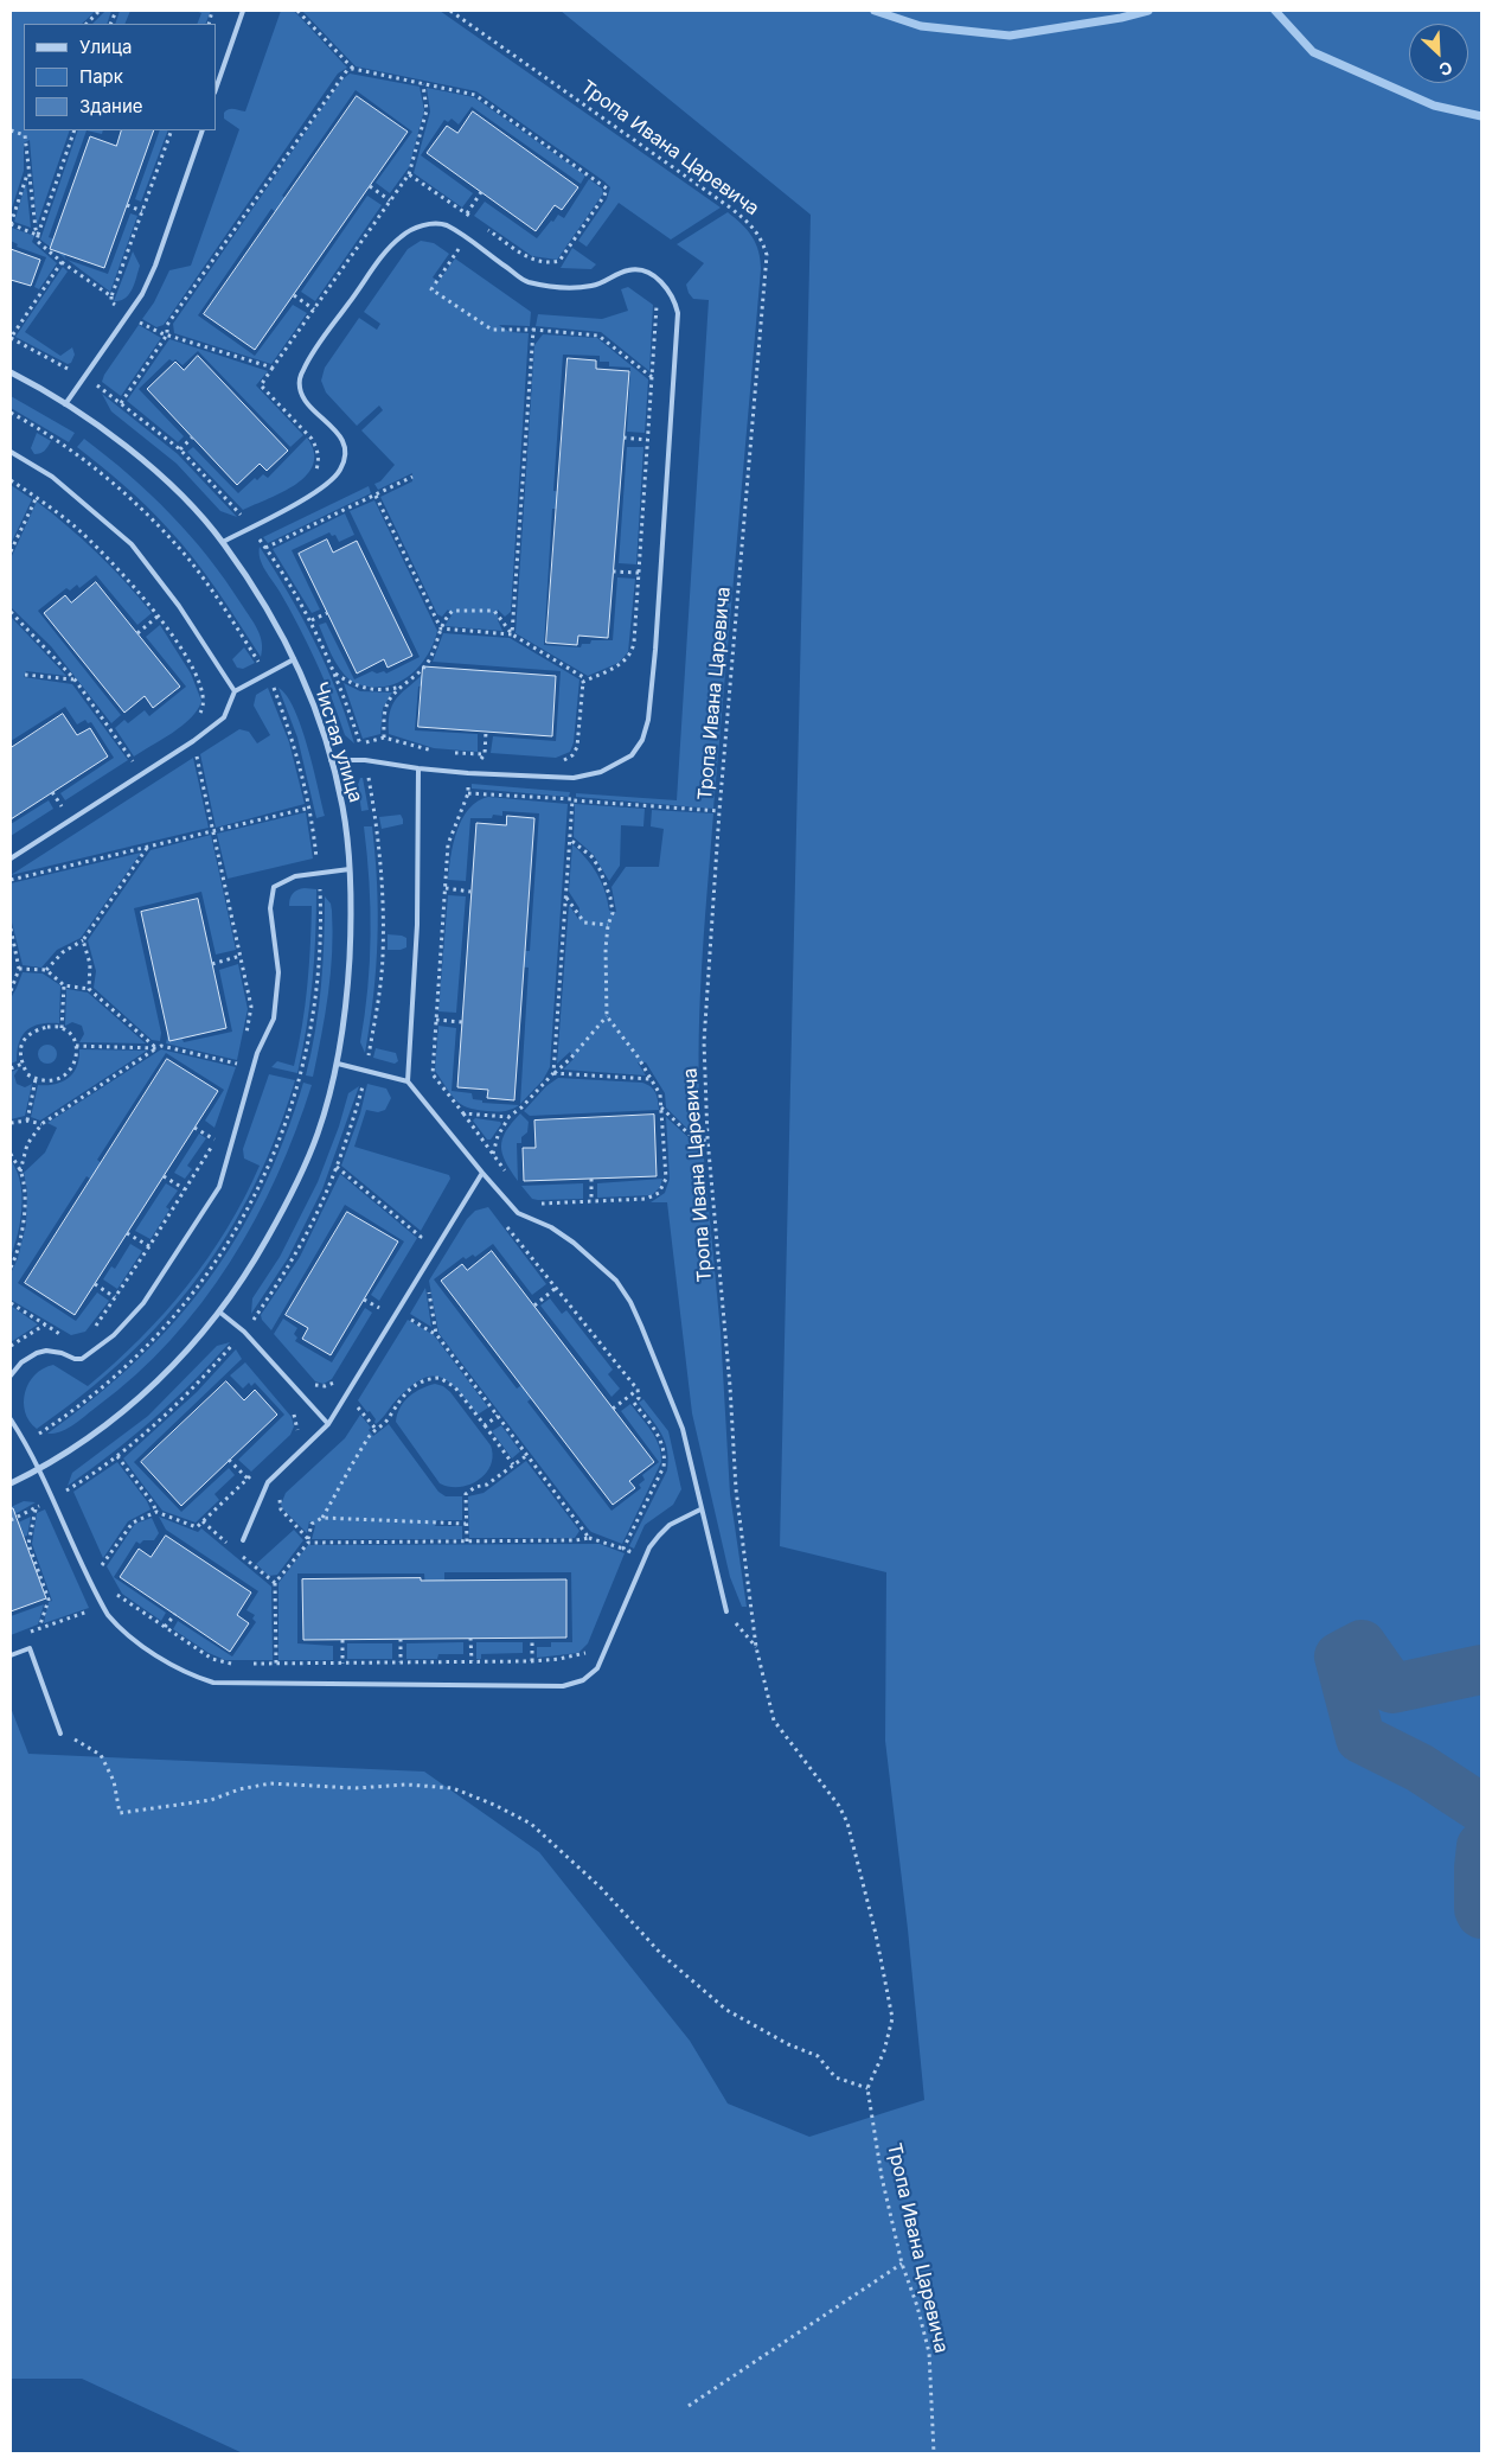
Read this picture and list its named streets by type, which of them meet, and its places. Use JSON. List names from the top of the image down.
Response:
{
  "streets": {
    "street": ["Чистая улица"],
    "path": ["Тропа Ивана Царевича"]
  },
  "legend": ["Улица", "Парк", "Здание"],
  "north": "bottom right"
}
